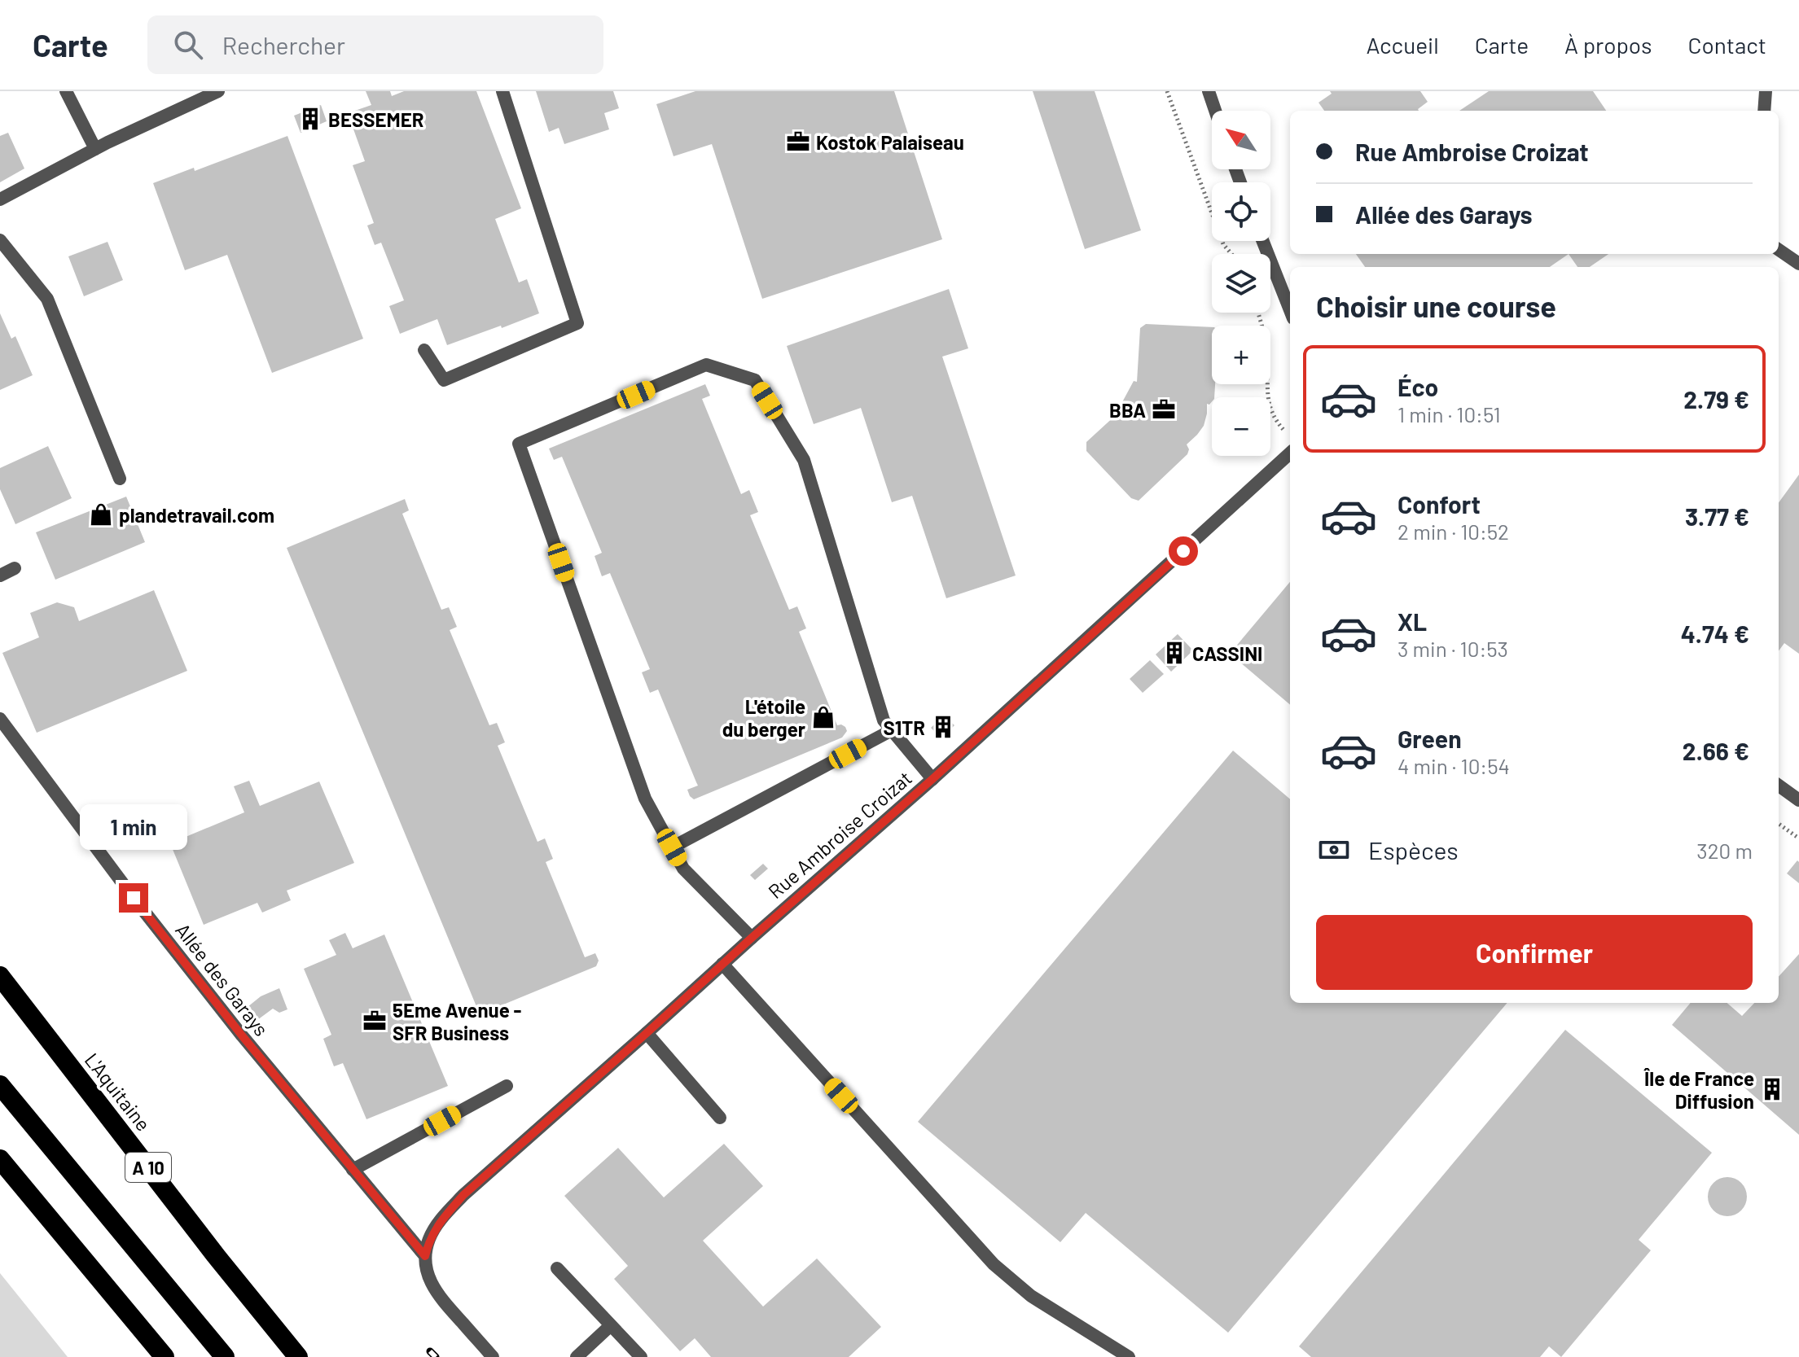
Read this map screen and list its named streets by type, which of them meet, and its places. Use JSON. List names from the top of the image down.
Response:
{
  "streets": {
    "highway": ["L'Aquitaine", "A 10"],
    "street": ["Rue Ambroise Croizat", "Allée des Garays"]
  },
  "crossings": [
    ["Rue Ambroise Croizat", "Allée des Garays"]
  ],
  "places": {
    "building": [
      "BESSEMER",
      "CASSINI",
      "S1TR",
      "Île de France Diffusion"
    ],
    "office": ["Kostok Palaiseau", "BBA", "5Eme Avenue - SFR Business"],
    "shop": ["plandetravail.com", "L'étoile du berger"]
  },
  "north": "top left",
  "page": {
    "header": "Carte",
    "search": "Rechercher",
    "nav": [
      "Accueil",
      "Carte",
      "À propos",
      "Contact"
    ],
    "map_buttons": ["+", "−"],
    "banner": ["Rue Ambroise Croizat", "Allée des Garays"],
    "heading": "Choisir une course",
    "list": [
      {
        "name": "Éco",
        "note": "1 min · 10:51",
        "value": "2.79 €"
      },
      {
        "name": "Confort",
        "note": "2 min · 10:52",
        "value": "3.77 €"
      },
      {
        "name": "XL",
        "note": "3 min · 10:53",
        "value": "4.74 €"
      },
      {
        "name": "Green",
        "note": "4 min · 10:54",
        "value": "2.66 €"
      }
    ],
    "bubble": "1 min",
    "pay": ["Espèces", "320 m"],
    "buttons": "Confirmer"
  }
}
